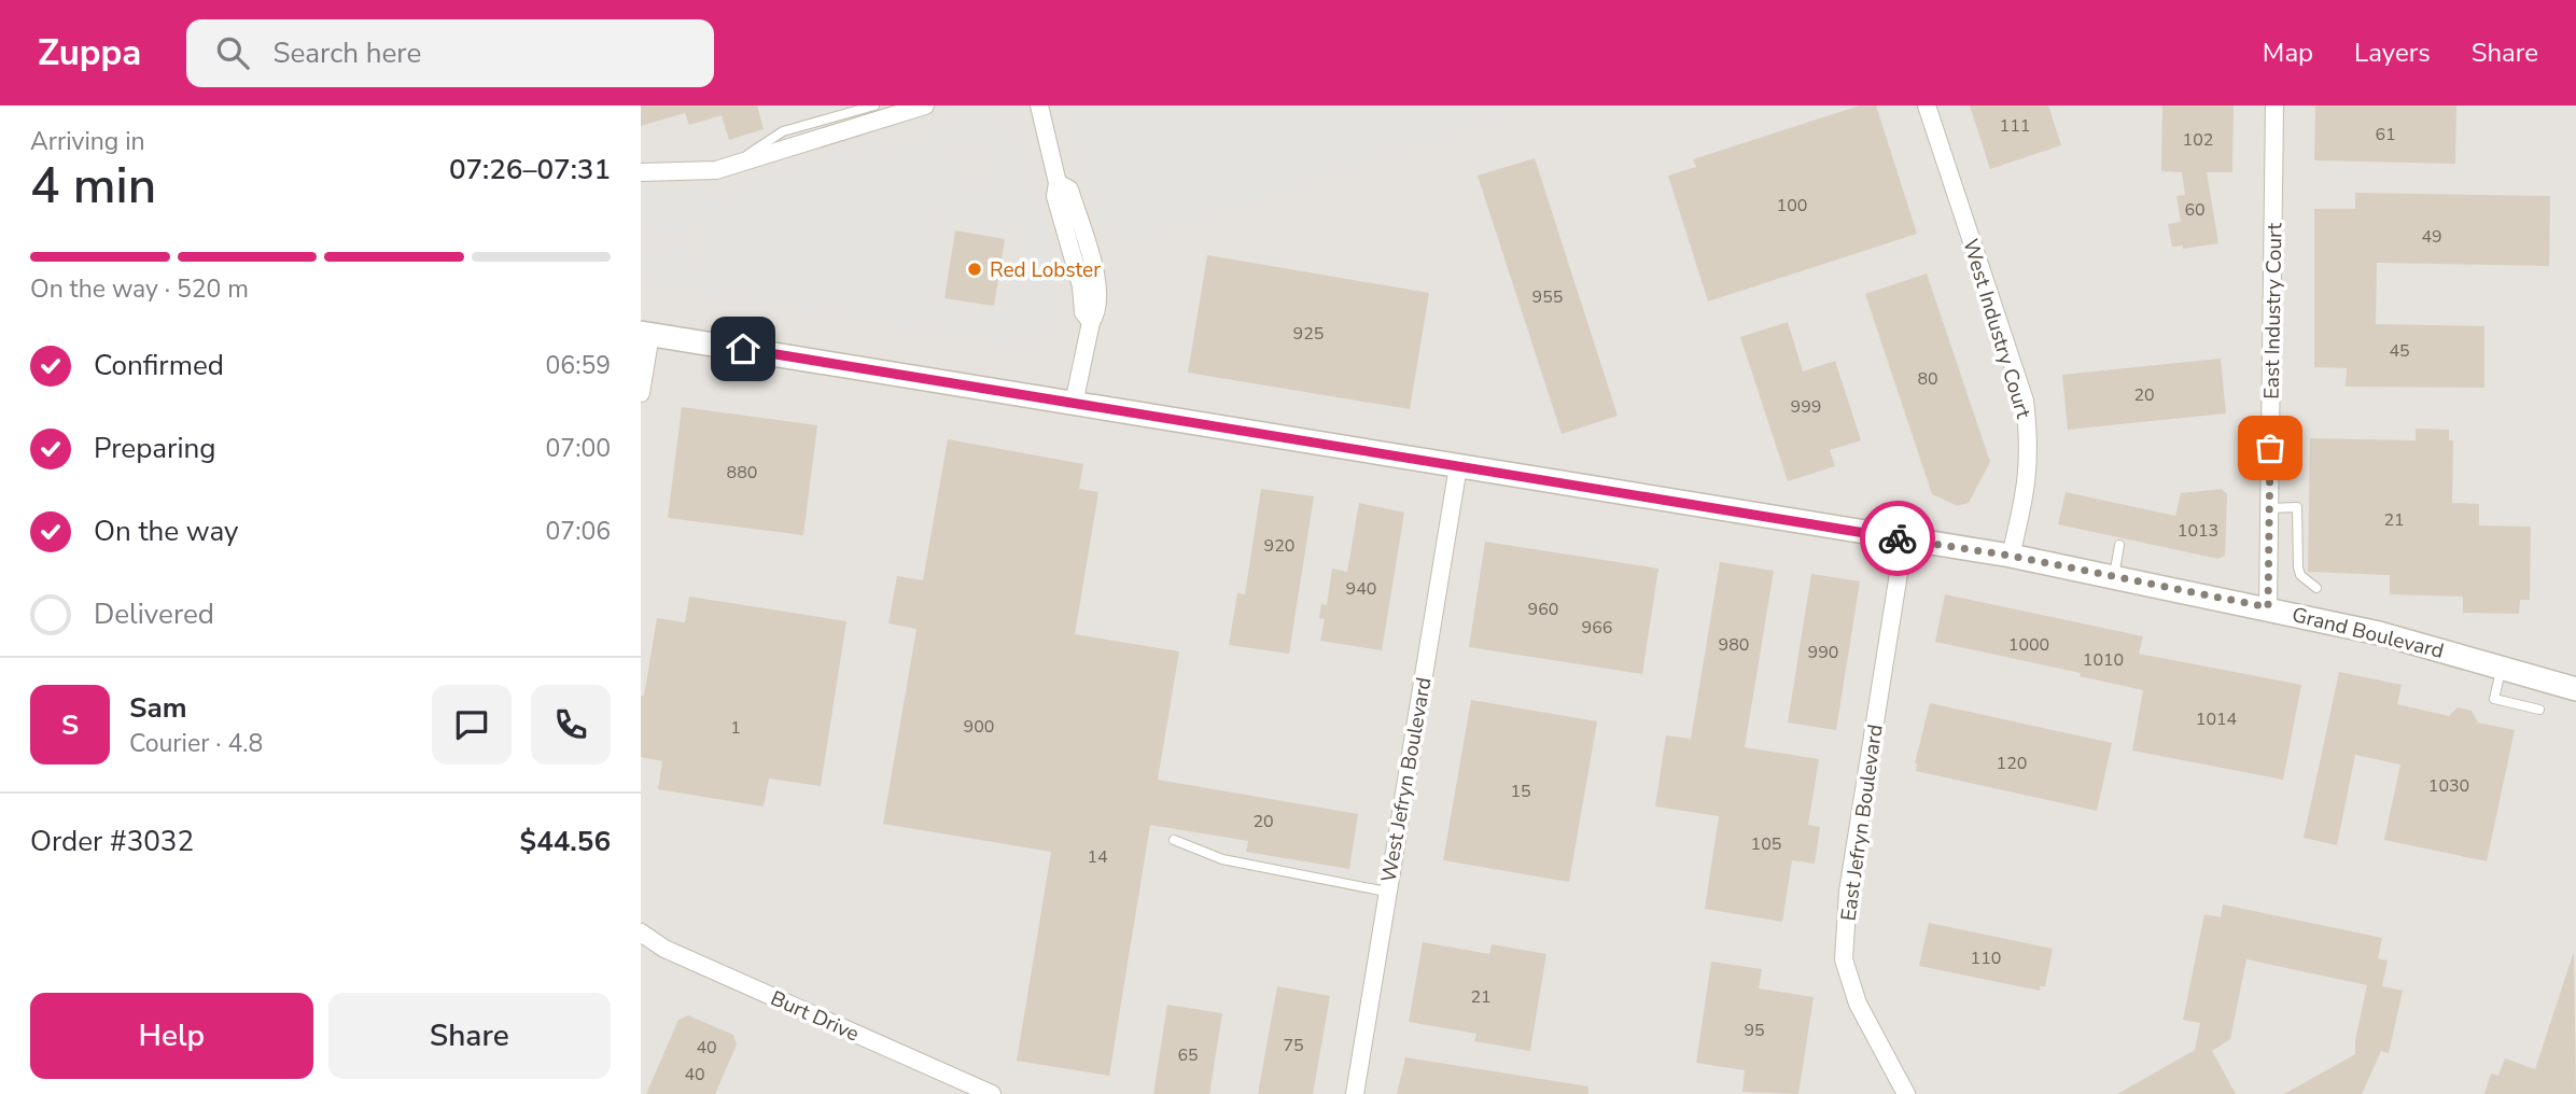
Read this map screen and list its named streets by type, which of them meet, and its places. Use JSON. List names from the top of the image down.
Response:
{
  "streets": {
    "street": [
      "East Industry Court",
      "West Industry Court",
      "Grand Boulevard",
      "West Jefryn Boulevard",
      "East Jefryn Boulevard",
      "Burt Drive"
    ]
  },
  "crossings": [
    ["East Industry Court", "Grand Boulevard"],
    ["West Industry Court", "Grand Boulevard"],
    ["Grand Boulevard", "West Jefryn Boulevard"],
    ["Grand Boulevard", "East Jefryn Boulevard"]
  ],
  "places": ["Red Lobster"],
  "house_numbers": [
    "111",
    "61",
    "102",
    "100",
    "60",
    "49",
    "955",
    "925",
    "45",
    "80",
    "20",
    "999",
    "880",
    "21",
    "1013",
    "920",
    "940",
    "960",
    "966",
    "980",
    "1000",
    "990",
    "1010",
    "1014",
    "900",
    "1",
    "120",
    "1030",
    "15",
    "20",
    "105",
    "14",
    "110",
    "21",
    "95",
    "75",
    "40",
    "65",
    "40"
  ],
  "page": {
    "header": "Zuppa",
    "search": "Search here",
    "nav": ["Map", "Layers", "Share"],
    "heading": ["4 min", "Arriving in", "07:26–07:31"],
    "panel": [
      "Sam",
      "Courier · 4.8",
      "Order #3032",
      "$44.56"
    ],
    "bar": "On the way · 520 m",
    "list": [
      ["Confirmed", "06:59"],
      ["Preparing", "07:00"],
      ["On the way", "07:06"],
      "Delivered"
    ],
    "round": "S",
    "buttons": ["Help", "Share"]
  }
}
